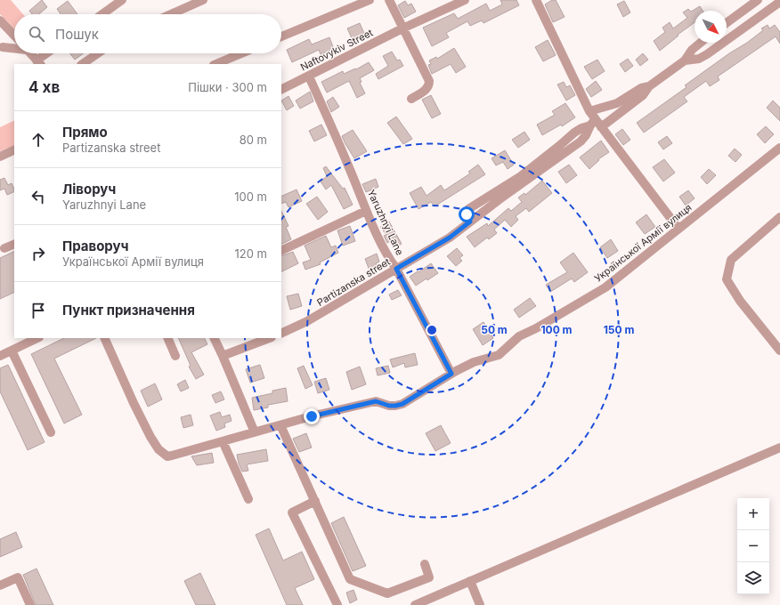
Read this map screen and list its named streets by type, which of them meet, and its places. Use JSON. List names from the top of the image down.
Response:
{
  "streets": {
    "street": [
      "Naftovykiv Street",
      "Yaruzhnyi Lane",
      "Української Армії вулиця",
      "Partizanska street"
    ]
  },
  "crossings": [
    ["Naftovykiv Street", "Yaruzhnyi Lane"],
    ["Yaruzhnyi Lane", "Української Армії вулиця"],
    ["Yaruzhnyi Lane", "Partizanska street"]
  ],
  "north": "bottom right",
  "page": {
    "search": "Пошук",
    "heading": ["4 хв", "Пішки · 300 m"],
    "list": [
      ["Прямо", "Partizanska street", "80 m"],
      ["Ліворуч", "Yaruzhnyi Lane", "100 m"],
      ["Праворуч", "Української Армії вулиця", "120 m"],
      "Пункт призначення"
    ],
    "map_buttons": ["+", "−"]
  },
  "rings": ["50 m", "100 m", "150 m"]
}
